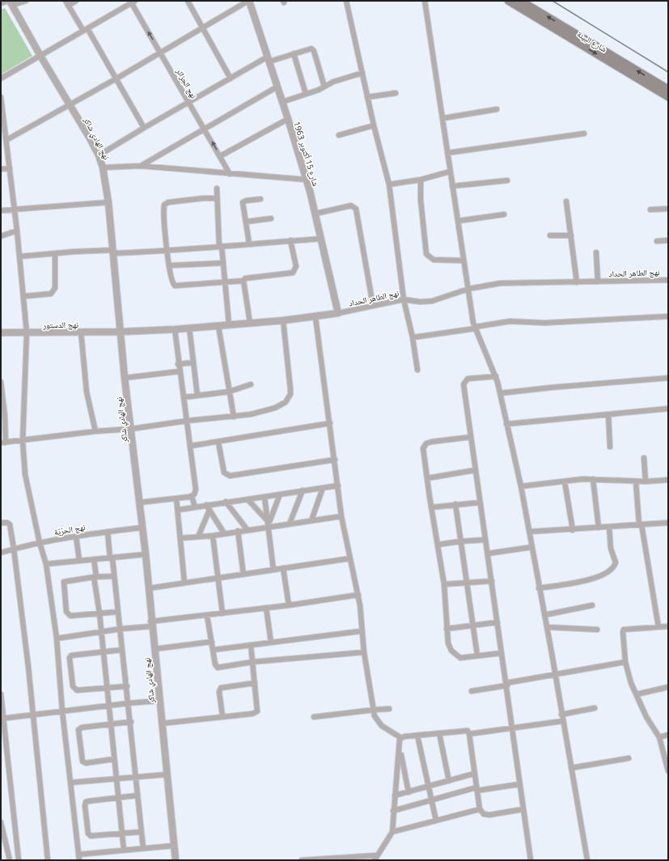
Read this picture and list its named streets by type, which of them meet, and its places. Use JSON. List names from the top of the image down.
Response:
{
  "streets": {
    "main road": ["شارع البيئة"],
    "street": [
      "نهج الجزائر",
      "نهج الهادي شاكر",
      "شارع 15 أكتوبر 1963",
      "نهج الطاهر الحداد",
      "نهج الدستور",
      "نهج الحرّيّة"
    ]
  },
  "crossings": [
    ["نهج الهادي شاكر", "نهج الطاهر الحداد"],
    ["نهج الهادي شاكر", "نهج الدستور"],
    ["نهج الهادي شاكر", "نهج الحرّيّة"],
    ["شارع 15 أكتوبر 1963", "نهج الطاهر الحداد"],
    ["نهج الطاهر الحداد", "نهج الدستور"]
  ],
  "one_way": ["نهج الجزائر"]
}
